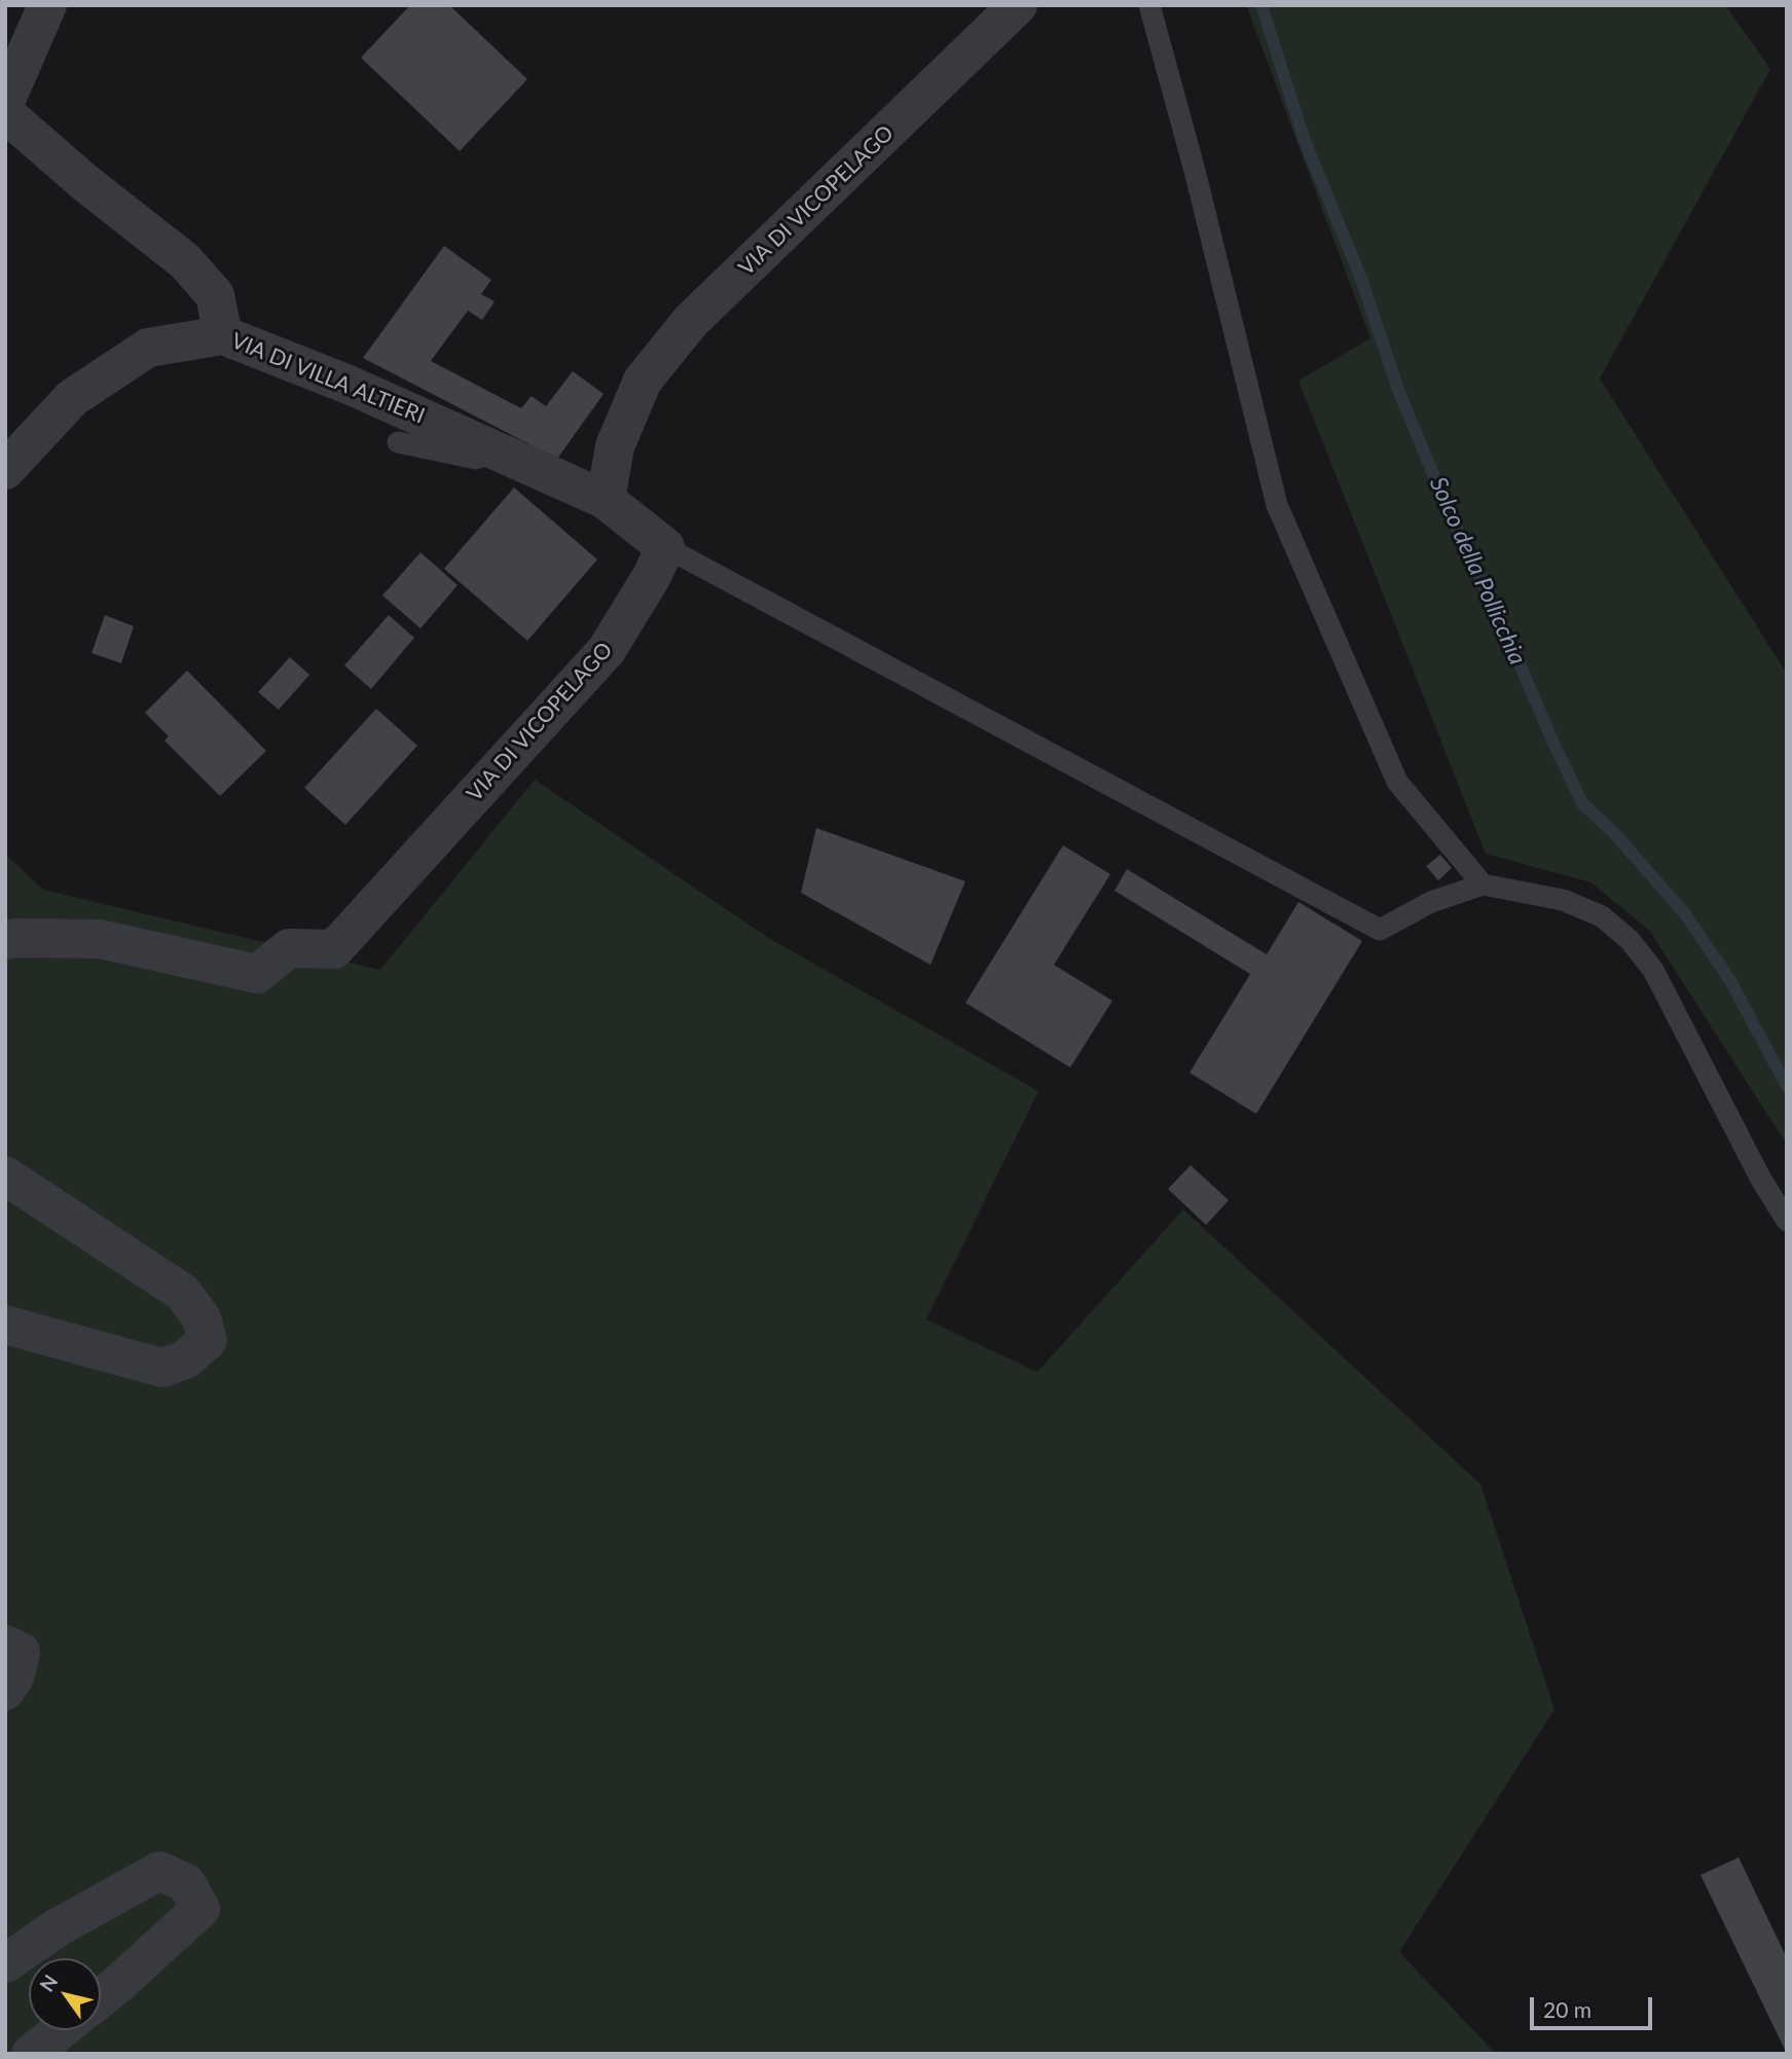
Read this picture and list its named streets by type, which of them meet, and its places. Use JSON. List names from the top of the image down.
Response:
{
  "streets": {
    "street": ["VIA DI VICOPELAGO", "VIA DI VILLA ALTIERI"]
  },
  "crossings": [
    ["VIA DI VICOPELAGO", "VIA DI VILLA ALTIERI"]
  ],
  "water": ["Solco della Pollicchia"],
  "scale_bar": "20 m",
  "north": "top left"
}
